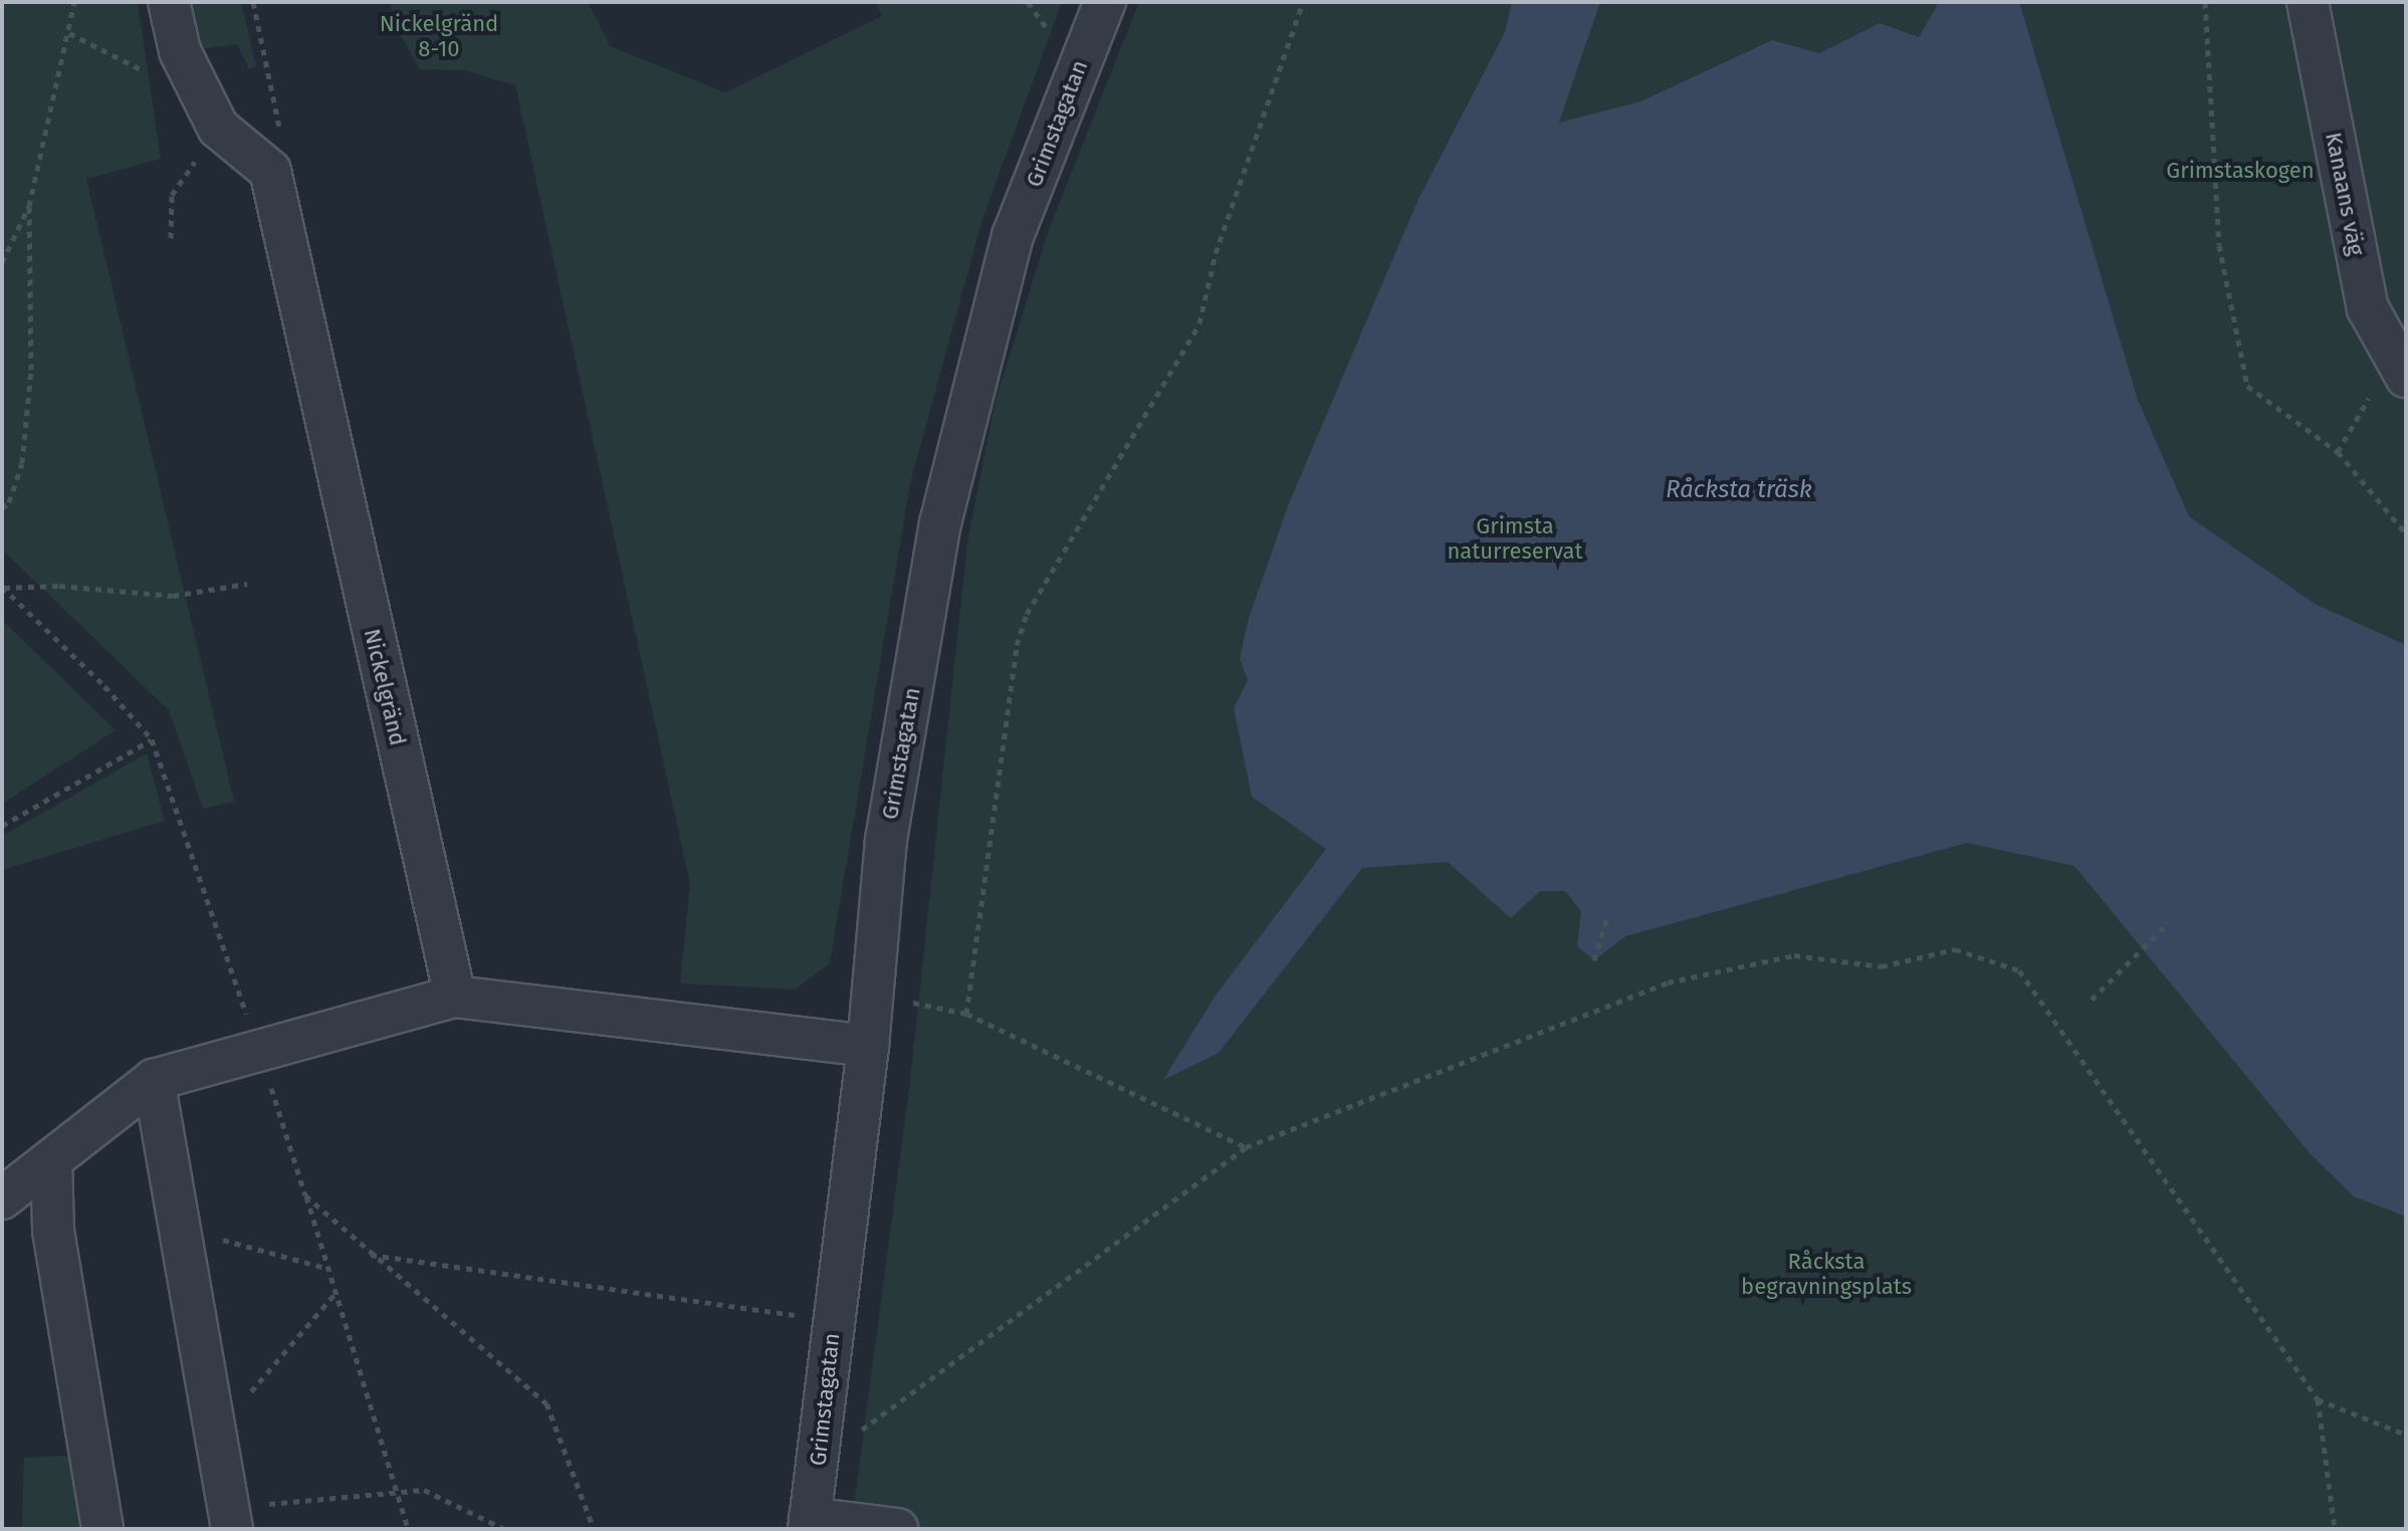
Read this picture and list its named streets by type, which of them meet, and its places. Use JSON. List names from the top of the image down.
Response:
{
  "streets": {
    "street": ["Grimstagatan", "Kanaans väg", "Nickelgränd"]
  },
  "water": ["Råcksta träsk"],
  "parks": [
    "Nickelgränd 8-10",
    "Grimstaskogen",
    "Grimsta naturreservat",
    "Råcksta begravningsplats"
  ]
}
